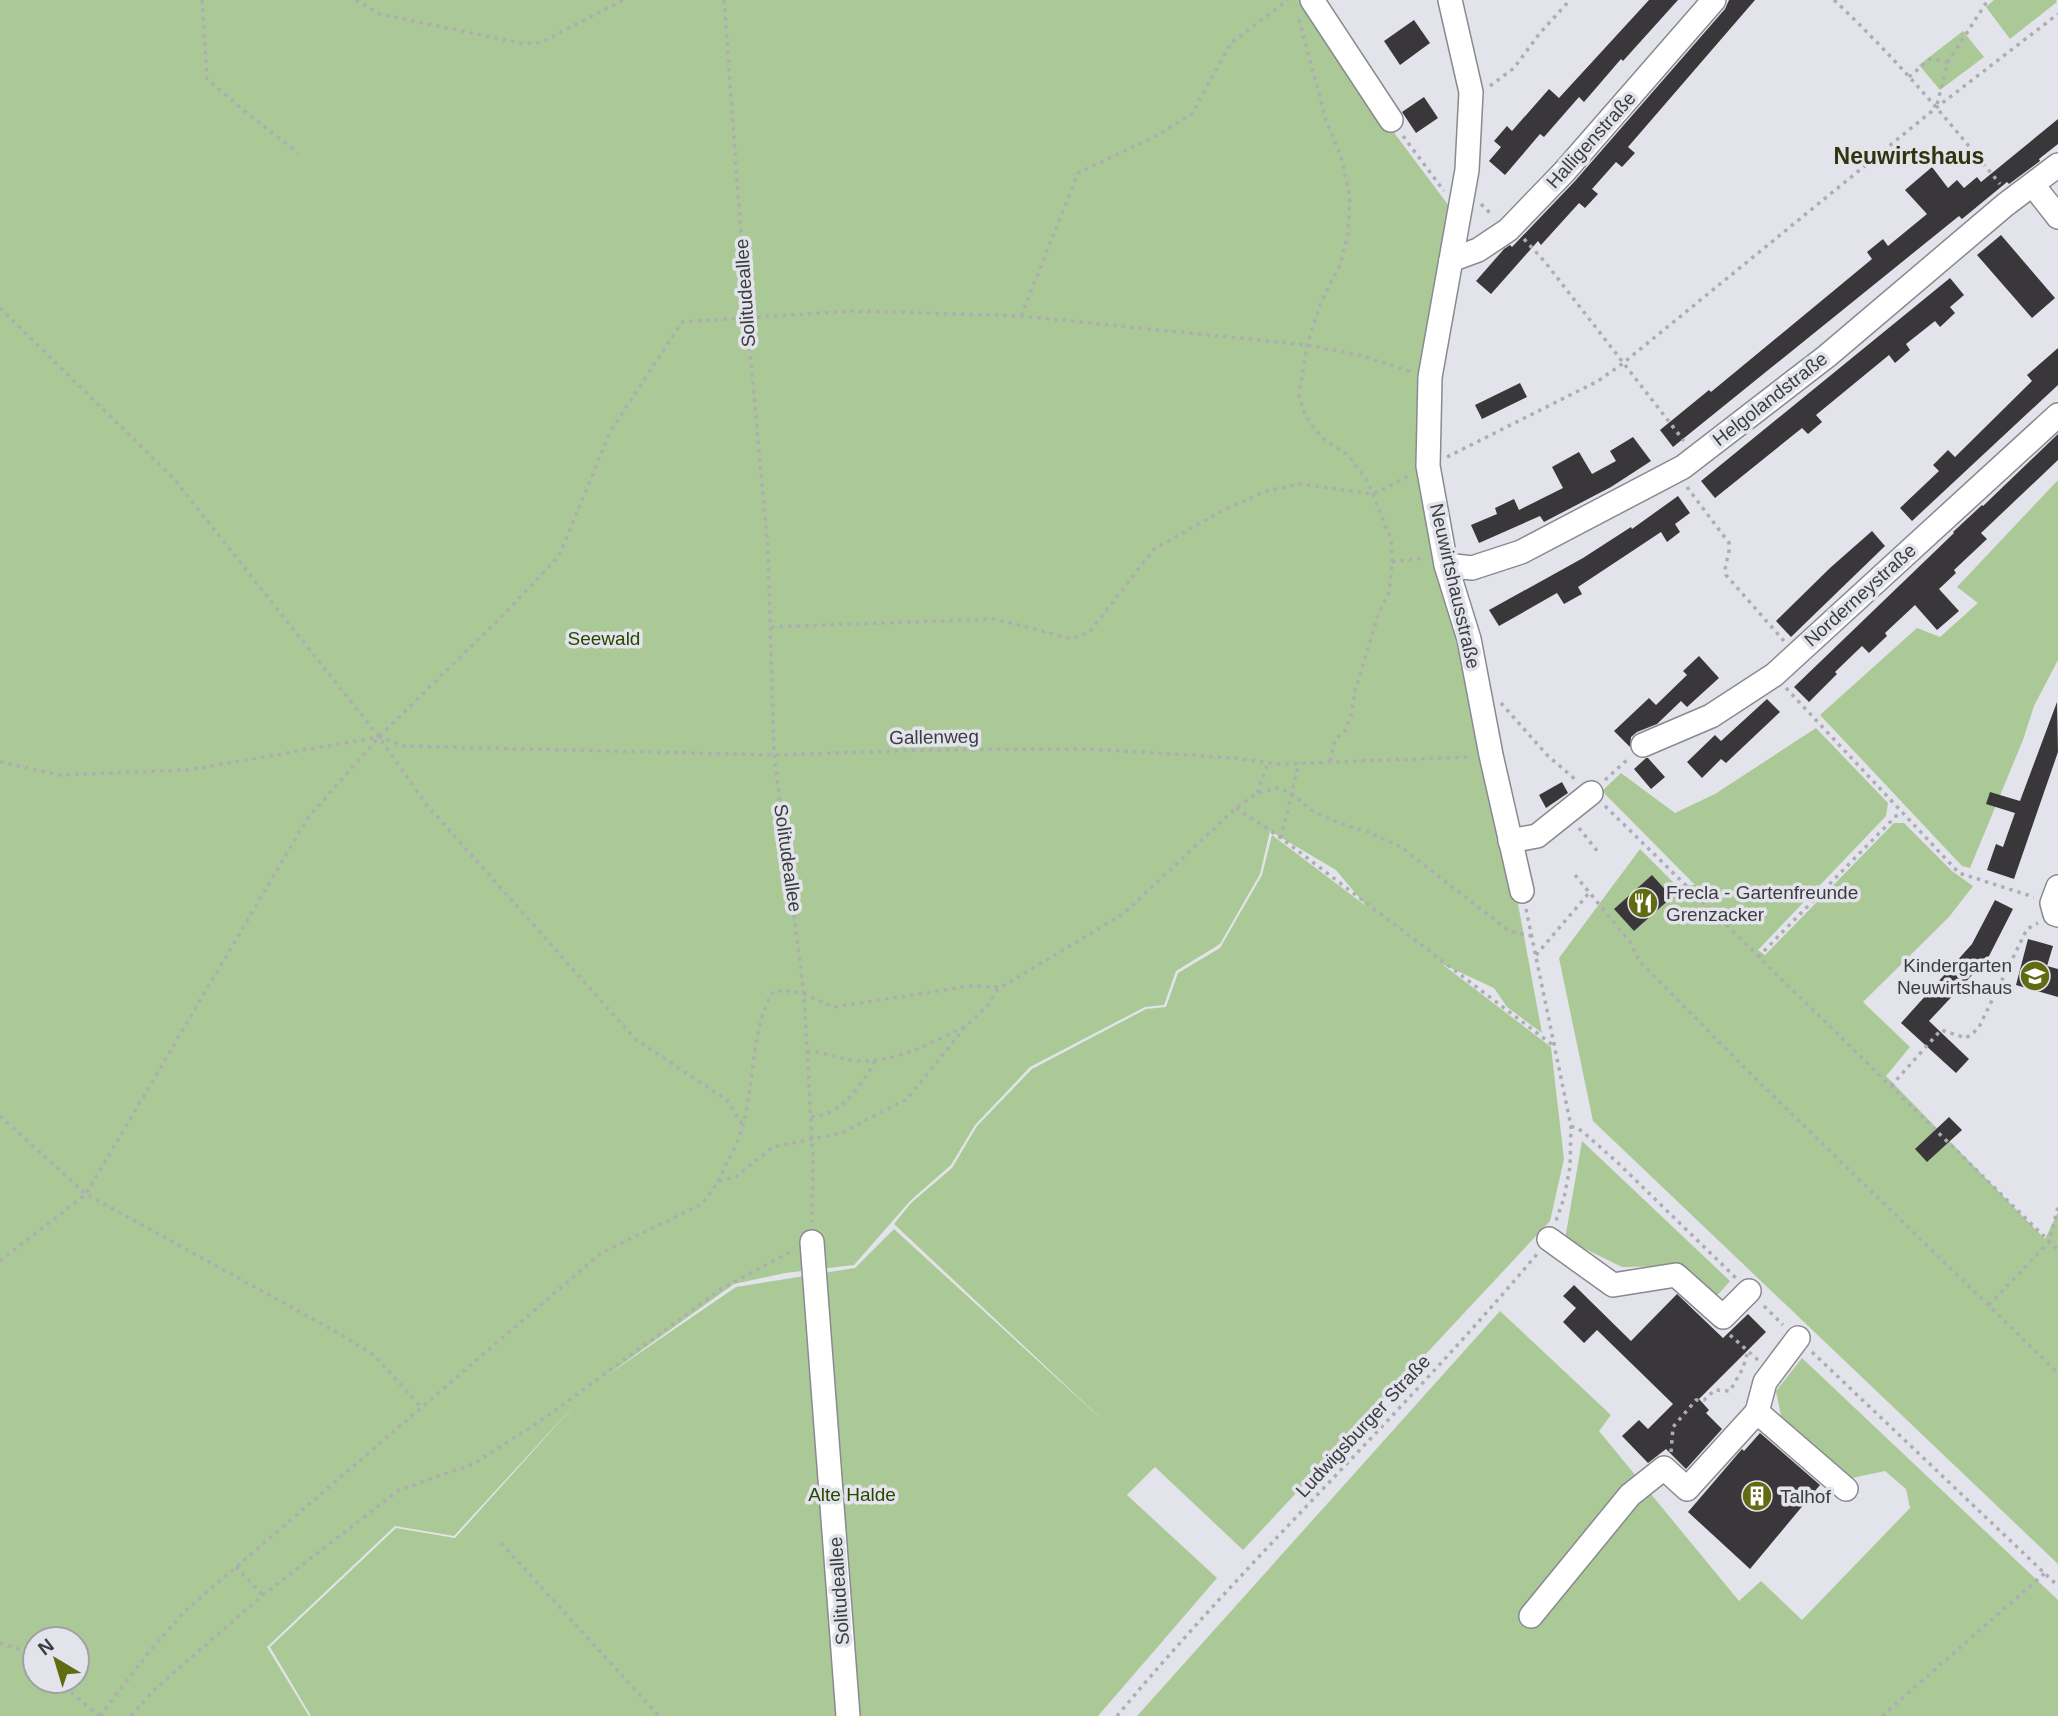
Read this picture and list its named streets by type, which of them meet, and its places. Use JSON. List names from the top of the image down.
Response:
{
  "streets": {
    "street": [
      "Halligenstraße",
      "Solitudeallee",
      "Helgolandstraße",
      "Neuwirtshausstraße",
      "Norderneystraße"
    ],
    "path": ["Gallenweg", "Ludwigsburger Straße"]
  },
  "crossings": [
    ["Halligenstraße", "Neuwirtshausstraße"],
    ["Solitudeallee", "Gallenweg"],
    ["Helgolandstraße", "Neuwirtshausstraße"],
    ["Neuwirtshausstraße", "Gallenweg"]
  ],
  "districts": ["Neuwirtshaus"],
  "parks": ["Seewald", "Alte Halde"],
  "places": {
    "restaurant": ["Frecla - Gartenfreunde Grenzacker"],
    "school or university": ["Kindergarten Neuwirtshaus"],
    "building": ["Talhof"]
  },
  "north": "top left"
}
